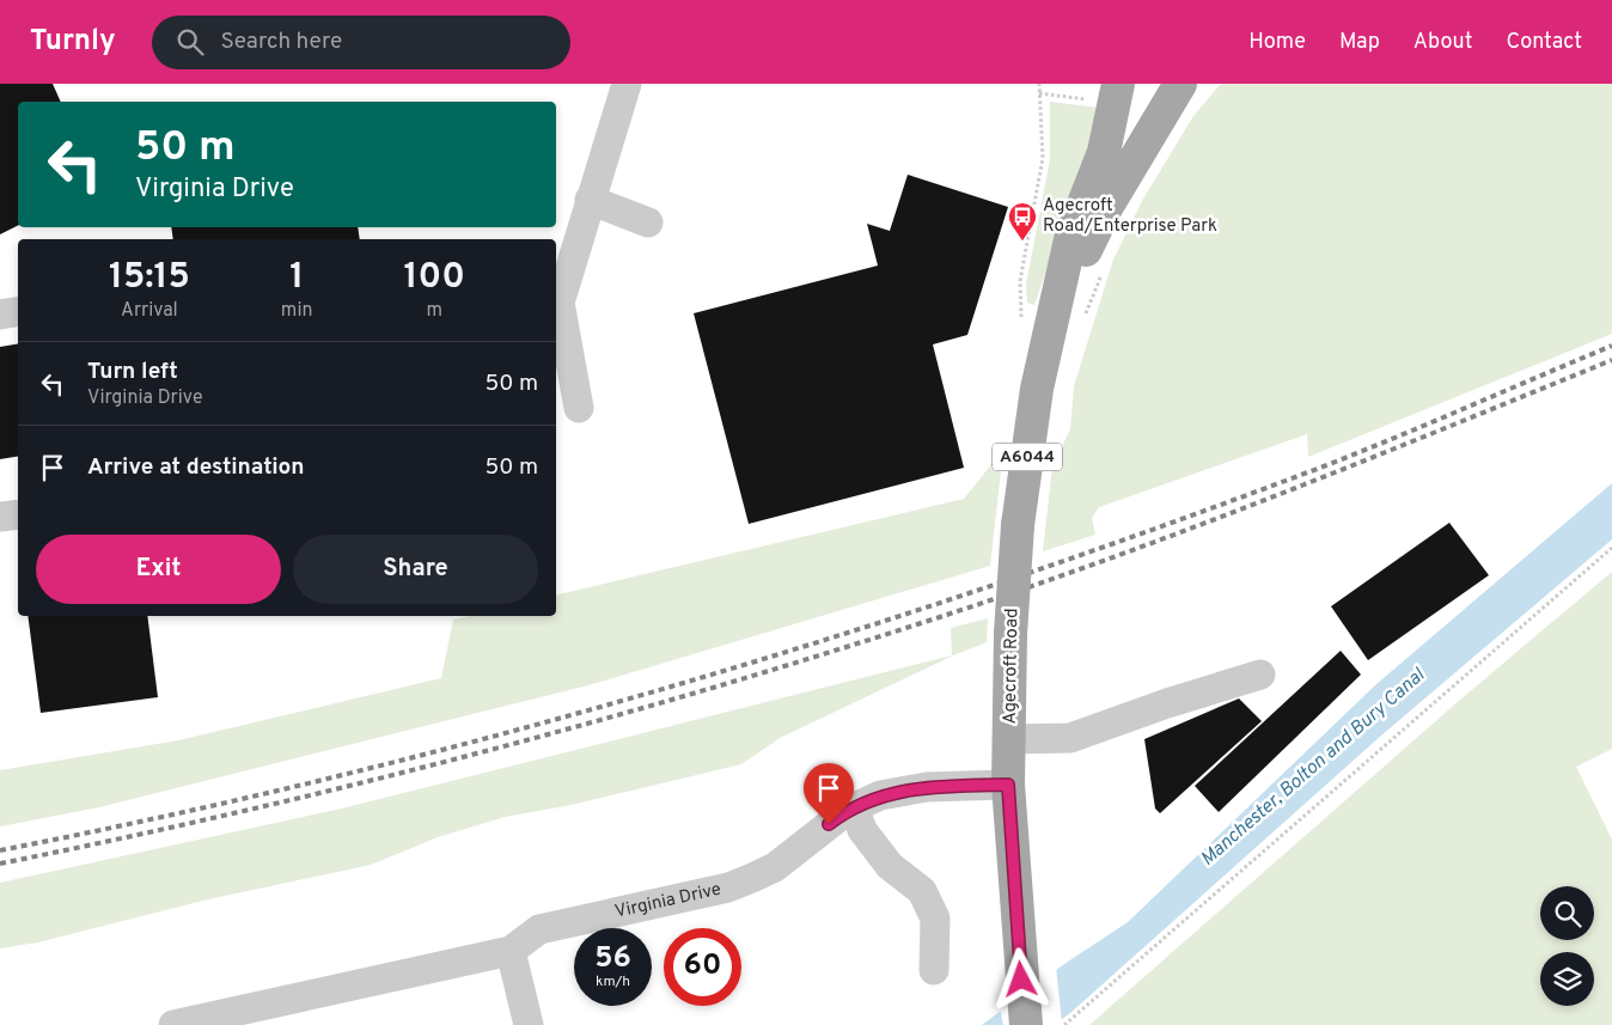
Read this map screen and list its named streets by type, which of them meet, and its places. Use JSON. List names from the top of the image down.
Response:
{
  "streets": {
    "main road": ["A6044", "Agecroft Road"],
    "street": ["Virginia Drive"]
  },
  "crossings": [
    ["Agecroft Road", "Virginia Drive"]
  ],
  "water": ["Manchester, Bolton and Bury Canal"],
  "places": {
    "bus stop": ["Agecroft Road/Enterprise Park"]
  },
  "page": {
    "header": "Turnly",
    "search": "Search here",
    "nav": [
      "Home",
      "Map",
      "About",
      "Contact"
    ],
    "turn": ["50 m", "Virginia Drive"],
    "eta": [
      "15:15",
      "Arrival",
      "1",
      "min",
      "100",
      "m"
    ],
    "list": [
      {
        "name": "Turn left",
        "note": "Virginia Drive",
        "value": "50 m"
      },
      {
        "name": "Arrive at destination",
        "value": "50 m"
      }
    ],
    "buttons": ["Exit", "Share"],
    "speed": "56 km/h",
    "limit": "60"
  }
}
